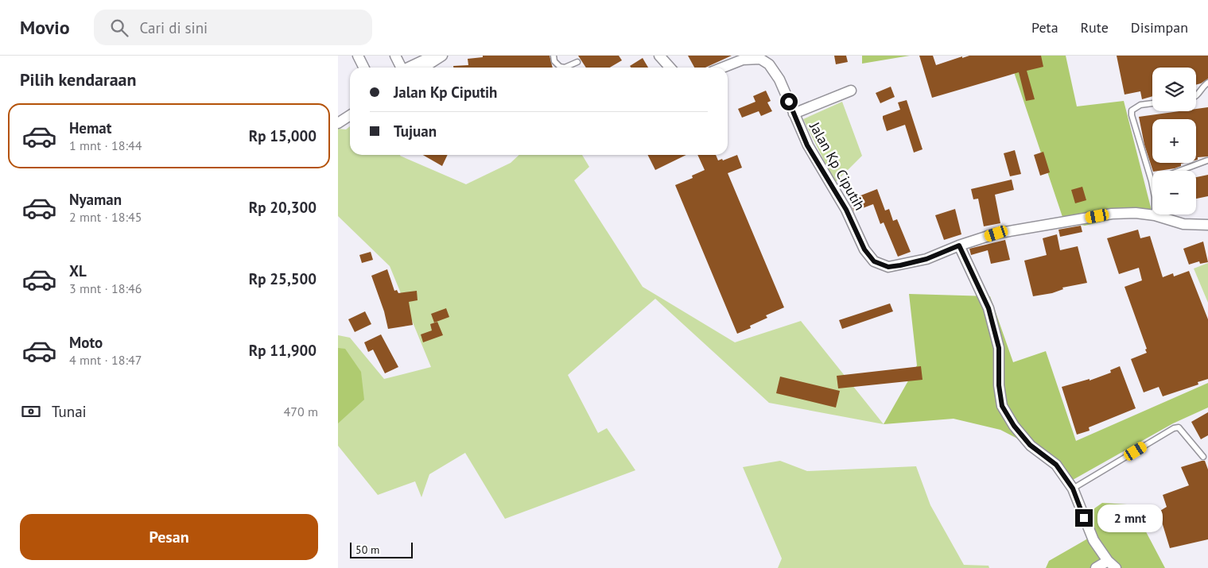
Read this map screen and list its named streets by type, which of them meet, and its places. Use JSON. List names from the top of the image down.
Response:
{
  "streets": {
    "street": ["Jalan Kp Ciputih"]
  },
  "scale_bar": "50 m",
  "page": {
    "header": "Movio",
    "search": "Cari di sini",
    "nav": ["Peta", "Rute", "Disimpan"],
    "heading": "Pilih kendaraan",
    "map_buttons": ["+", "−"],
    "banner": ["Jalan Kp Ciputih", "Tujuan"],
    "list": [
      {
        "name": "Hemat",
        "note": "1 mnt · 18:44",
        "value": "Rp 15,000"
      },
      {
        "name": "Nyaman",
        "note": "2 mnt · 18:45",
        "value": "Rp 20,300"
      },
      {
        "name": "XL",
        "note": "3 mnt · 18:46",
        "value": "Rp 25,500"
      },
      {
        "name": "Moto",
        "note": "4 mnt · 18:47",
        "value": "Rp 11,900"
      }
    ],
    "pay": ["Tunai", "470 m"],
    "bubble": "2 mnt",
    "buttons": "Pesan",
    "scale": "50 m"
  }
}
